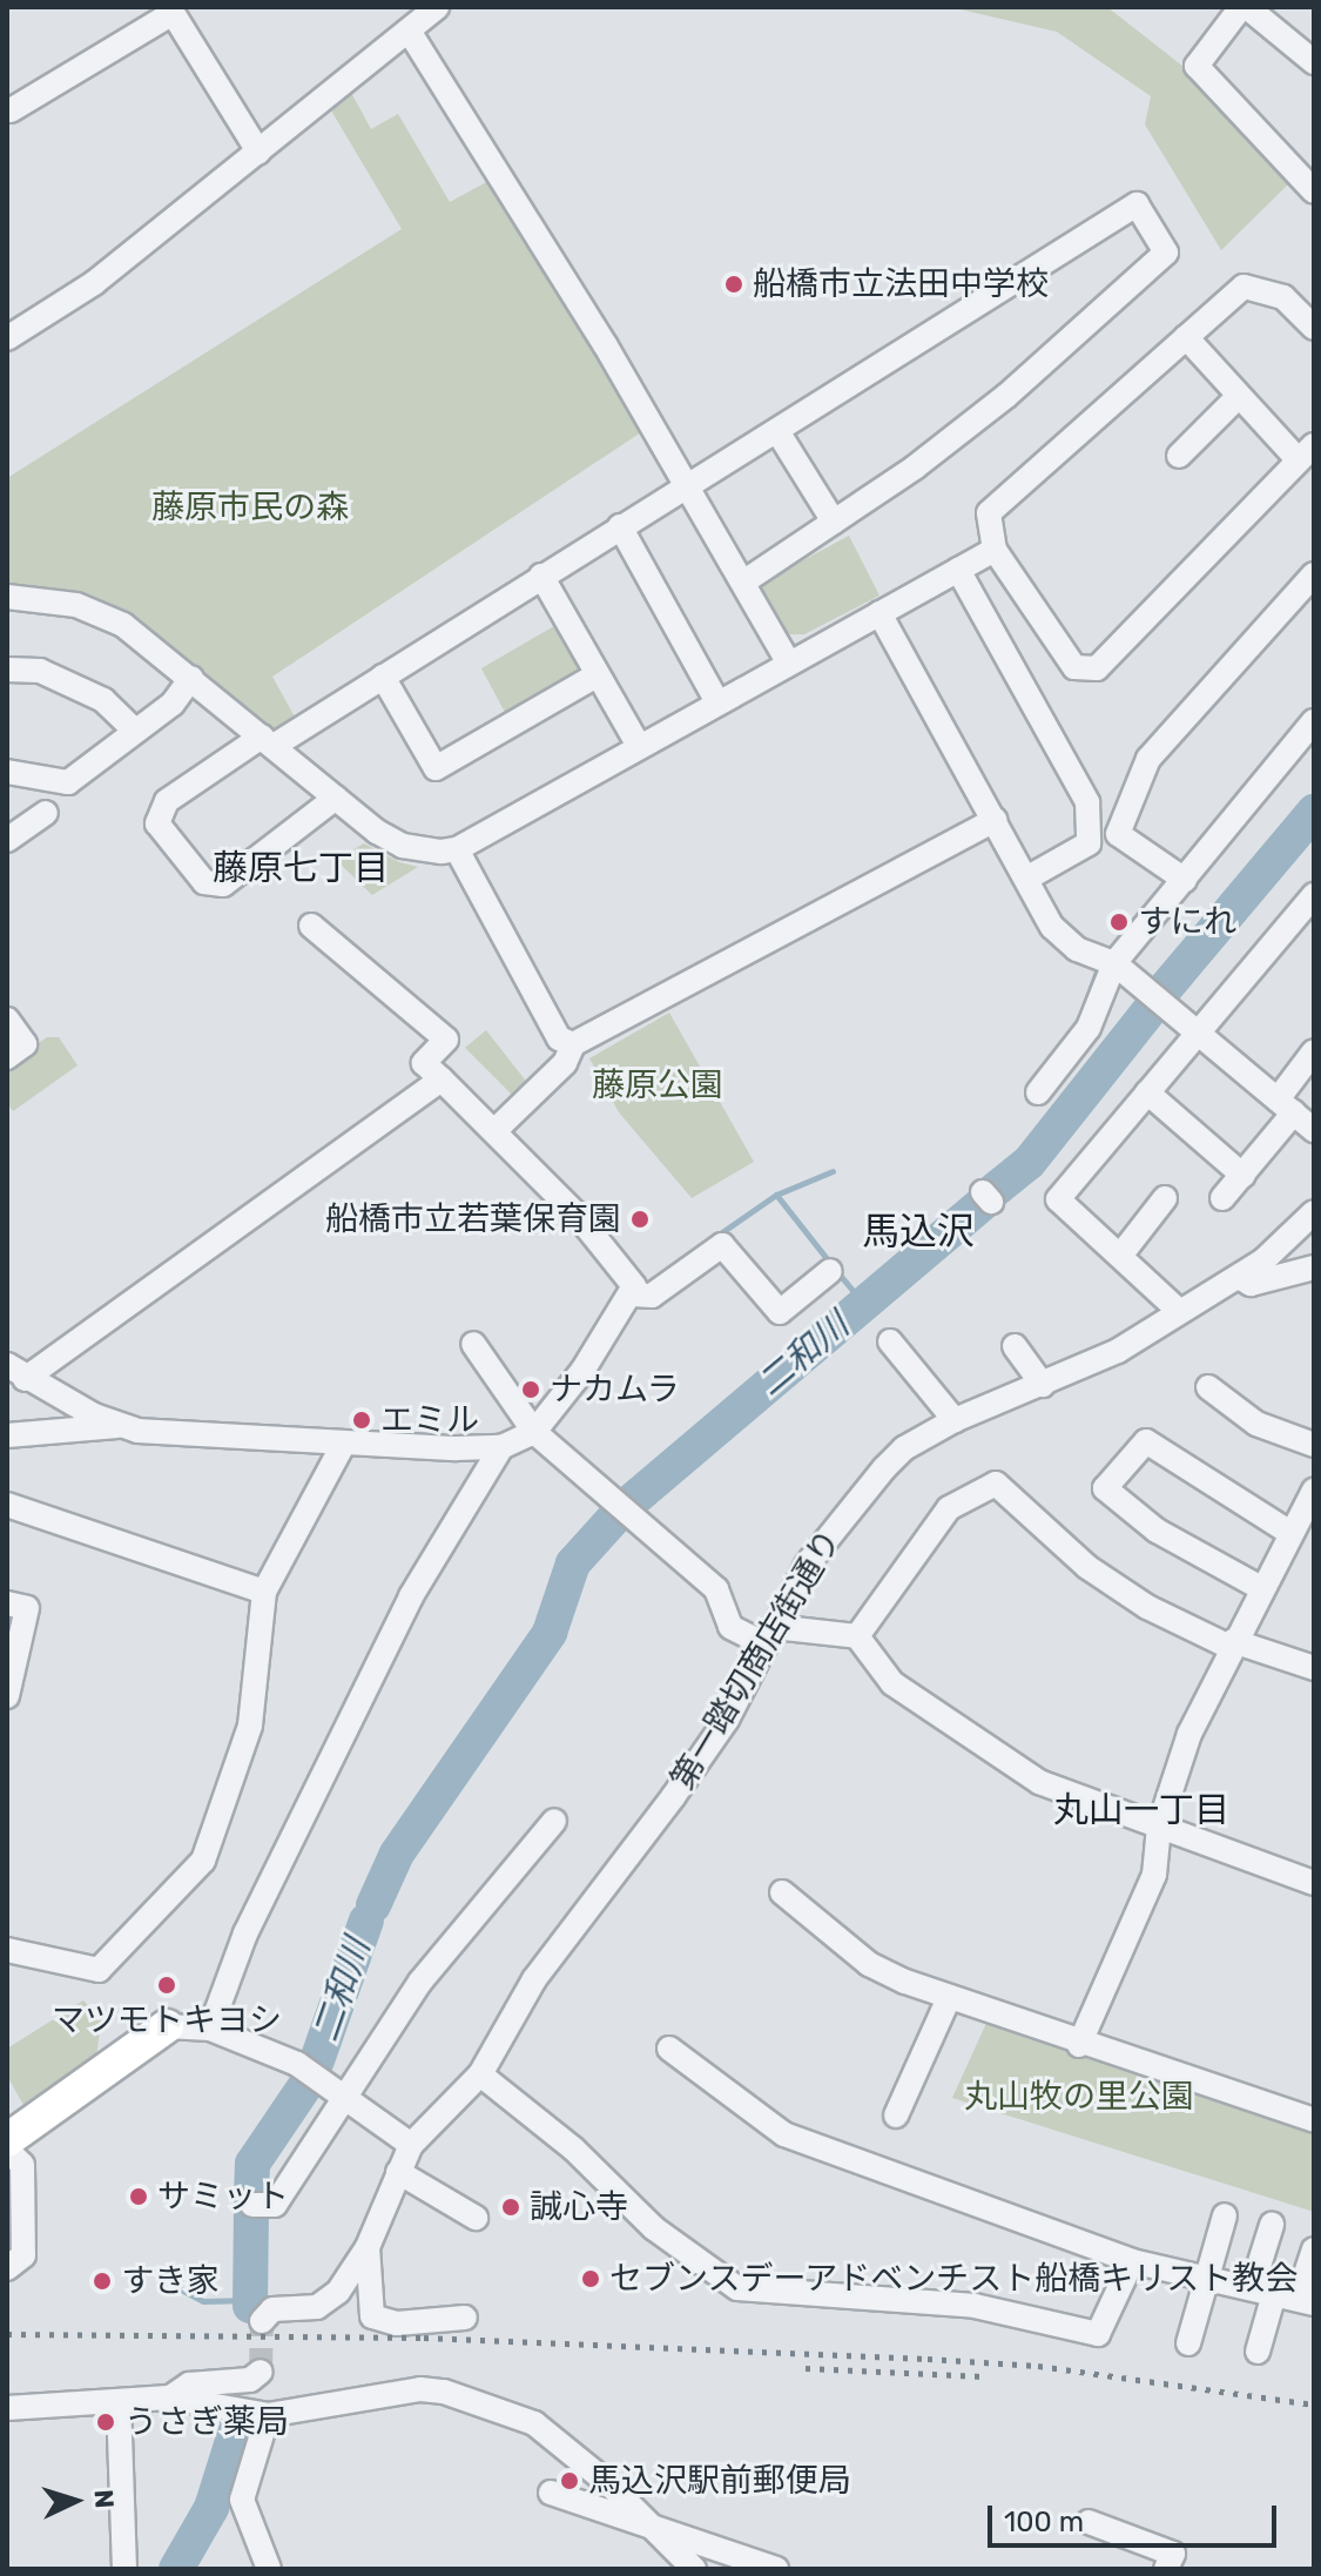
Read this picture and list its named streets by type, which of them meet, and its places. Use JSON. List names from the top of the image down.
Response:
{
  "streets": {
    "street": ["第一踏切商店街通り"]
  },
  "districts": ["藤原七丁目", "馬込沢", "丸山一丁目"],
  "water": ["二和川"],
  "parks": ["藤原市民の森", "藤原公園", "丸山牧の里公園"],
  "places": [
    "船橋市立法田中学校",
    "すにれ",
    "船橋市立若葉保育園",
    "ナカムラ",
    "エミル",
    "マツモトキヨシ",
    "サミット",
    "誠心寺",
    "セブンスデーアドベンチスト船橋キリスト教会",
    "すき家",
    "うさぎ薬局",
    "馬込沢駅前郵便局"
  ],
  "scale_bar": "100 m",
  "north": "right"
}
